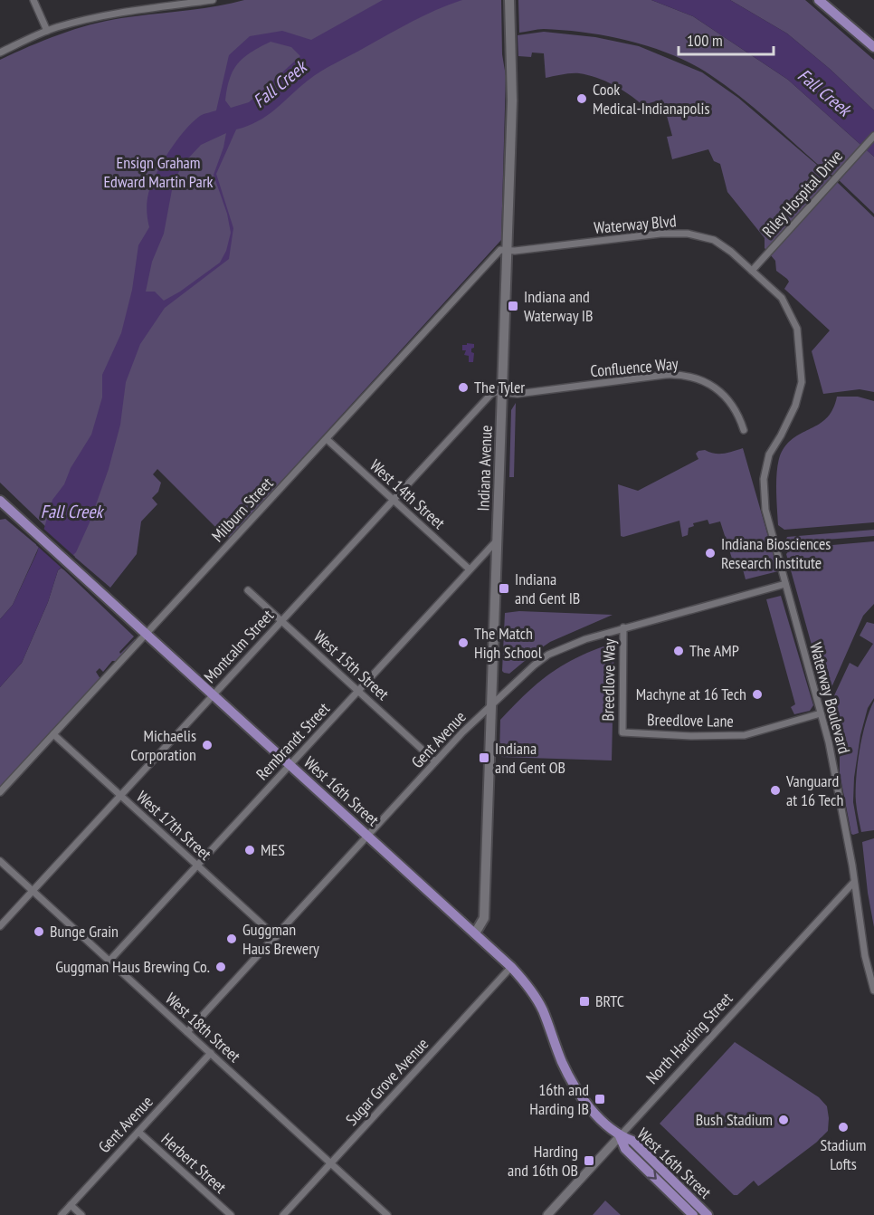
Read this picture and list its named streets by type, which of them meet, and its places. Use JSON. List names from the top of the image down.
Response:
{
  "streets": {
    "main road": ["Indiana Avenue", "West 16th Street"],
    "street": [
      "Riley Hospital Drive",
      "Waterway Blvd",
      "Confluence Way",
      "West 14th Street",
      "Milburn Street",
      "Montcalm Street",
      "West 15th Street",
      "Breedlove Way",
      "Waterway Boulevard",
      "Breedlove Lane",
      "Gent Avenue",
      "Rembrandt Street",
      "West 17th Street",
      "West 18th Street",
      "North Harding Street",
      "Sugar Grove Avenue",
      "Herbert Street"
    ]
  },
  "crossings": [
    ["Riley Hospital Drive", "Waterway Blvd"],
    ["Waterway Blvd", "Indiana Avenue"],
    ["Waterway Blvd", "Milburn Street"],
    ["Waterway Blvd", "Waterway Boulevard"],
    ["Confluence Way", "Indiana Avenue"],
    ["Confluence Way", "Montcalm Street"],
    ["Indiana Avenue", "Milburn Street"],
    ["Indiana Avenue", "Montcalm Street"],
    ["Indiana Avenue", "Gent Avenue"],
    ["Indiana Avenue", "Rembrandt Street"],
    ["Indiana Avenue", "West 16th Street"],
    ["West 14th Street", "Milburn Street"],
    ["West 14th Street", "Montcalm Street"],
    ["West 14th Street", "Rembrandt Street"],
    ["Milburn Street", "West 16th Street"],
    ["Milburn Street", "West 17th Street"],
    ["Montcalm Street", "West 15th Street"],
    ["Montcalm Street", "West 16th Street"],
    ["Montcalm Street", "West 17th Street"],
    ["Montcalm Street", "West 18th Street"],
    ["West 15th Street", "Gent Avenue"],
    ["West 15th Street", "Rembrandt Street"],
    ["Breedlove Way", "Breedlove Lane"],
    ["Breedlove Way", "Gent Avenue"],
    ["Waterway Boulevard", "Breedlove Lane"],
    ["Waterway Boulevard", "Gent Avenue"],
    ["Waterway Boulevard", "North Harding Street"],
    ["Gent Avenue", "West 16th Street"],
    ["Gent Avenue", "West 17th Street"],
    ["Gent Avenue", "West 18th Street"],
    ["Gent Avenue", "Herbert Street"],
    ["Rembrandt Street", "West 16th Street"],
    ["Rembrandt Street", "West 17th Street"],
    ["Rembrandt Street", "West 18th Street"],
    ["West 16th Street", "North Harding Street"],
    ["West 16th Street", "Sugar Grove Avenue"],
    ["West 18th Street", "Sugar Grove Avenue"]
  ],
  "water": ["Fall Creek"],
  "parks": ["Ensign Graham Edward Martin Park"],
  "places": {
    "other": [
      "Cook Medical-Indianapolis",
      "The Tyler",
      "Indiana Biosciences Research Institute",
      "The Match High School",
      "The AMP",
      "Machyne at 16 Tech",
      "Michaelis Corporation",
      "Vanguard at 16 Tech",
      "MES",
      "Bunge Grain",
      "Guggman Haus Brewery",
      "Guggman Haus Brewing Co.",
      "Bush Stadium",
      "Stadium Lofts"
    ],
    "transit": [
      "Indiana and Waterway IB",
      "Indiana and Gent IB",
      "Indiana and Gent OB",
      "BRTC",
      "16th and Harding IB",
      "Harding and 16th OB"
    ]
  },
  "scale_bar": "100 m"
}
